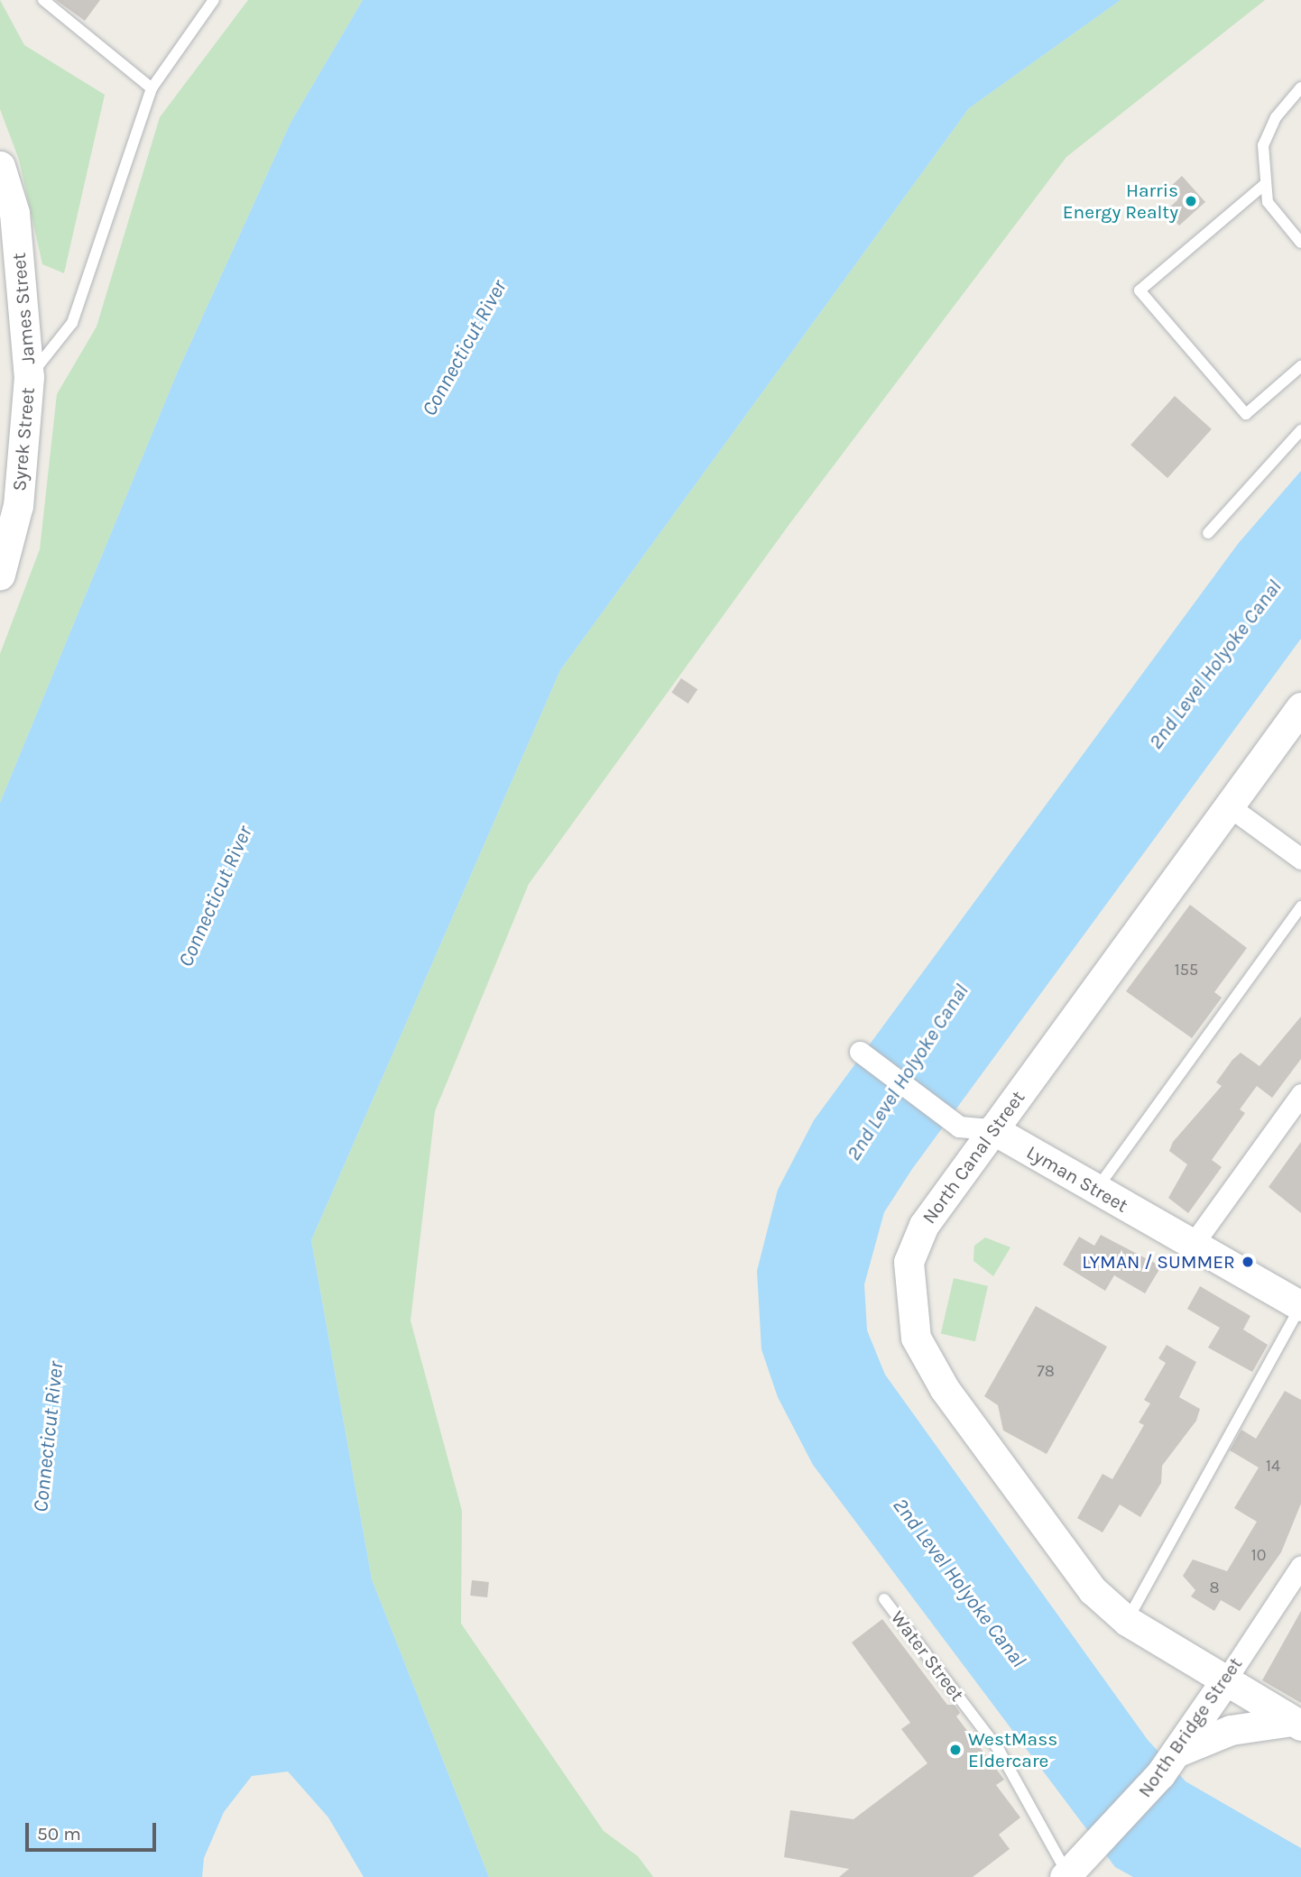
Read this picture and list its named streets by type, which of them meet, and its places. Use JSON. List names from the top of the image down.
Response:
{
  "streets": {
    "street": [
      "James Street",
      "Syrek Street",
      "North Canal Street",
      "Lyman Street",
      "North Bridge Street"
    ],
    "lane": ["Water Street"]
  },
  "crossings": [
    ["James Street", "Syrek Street"],
    ["North Canal Street", "Lyman Street"],
    ["North Canal Street", "North Bridge Street"],
    ["Water Street", "North Bridge Street"]
  ],
  "water": ["Connecticut River", "2nd Level Holyoke Canal"],
  "places": ["Harris Energy Realty", "LYMAN / SUMMER", "WestMass Eldercare"],
  "house_numbers": [
    "155",
    "78",
    "14",
    "10",
    "8"
  ],
  "scale_bar": "50 m"
}
